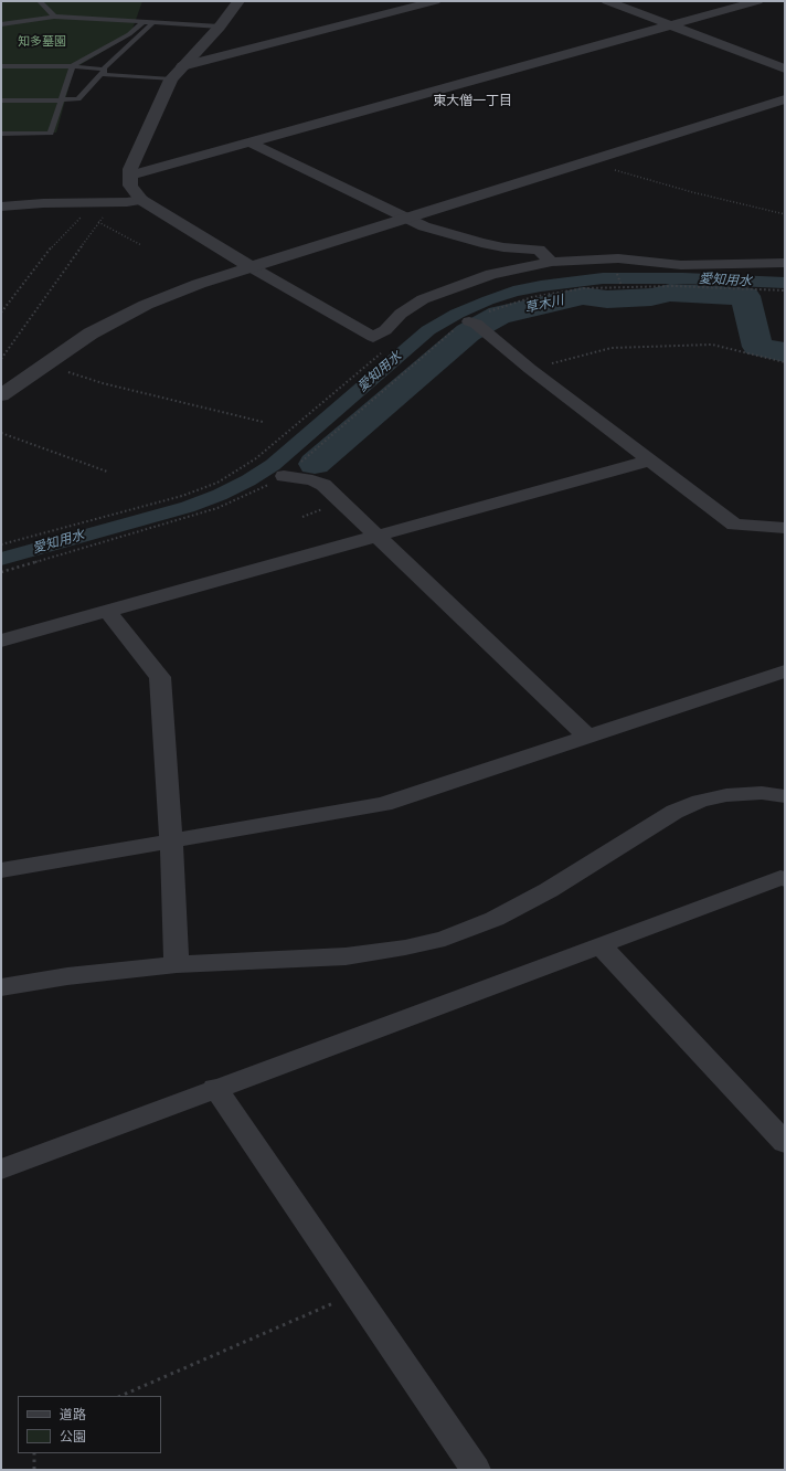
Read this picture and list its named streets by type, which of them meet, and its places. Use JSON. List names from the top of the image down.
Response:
{
  "districts": ["東大僧一丁目"],
  "water": ["愛知用水", "草木川"],
  "parks": ["知多墓園"],
  "legend": ["道路", "公園"]
}
